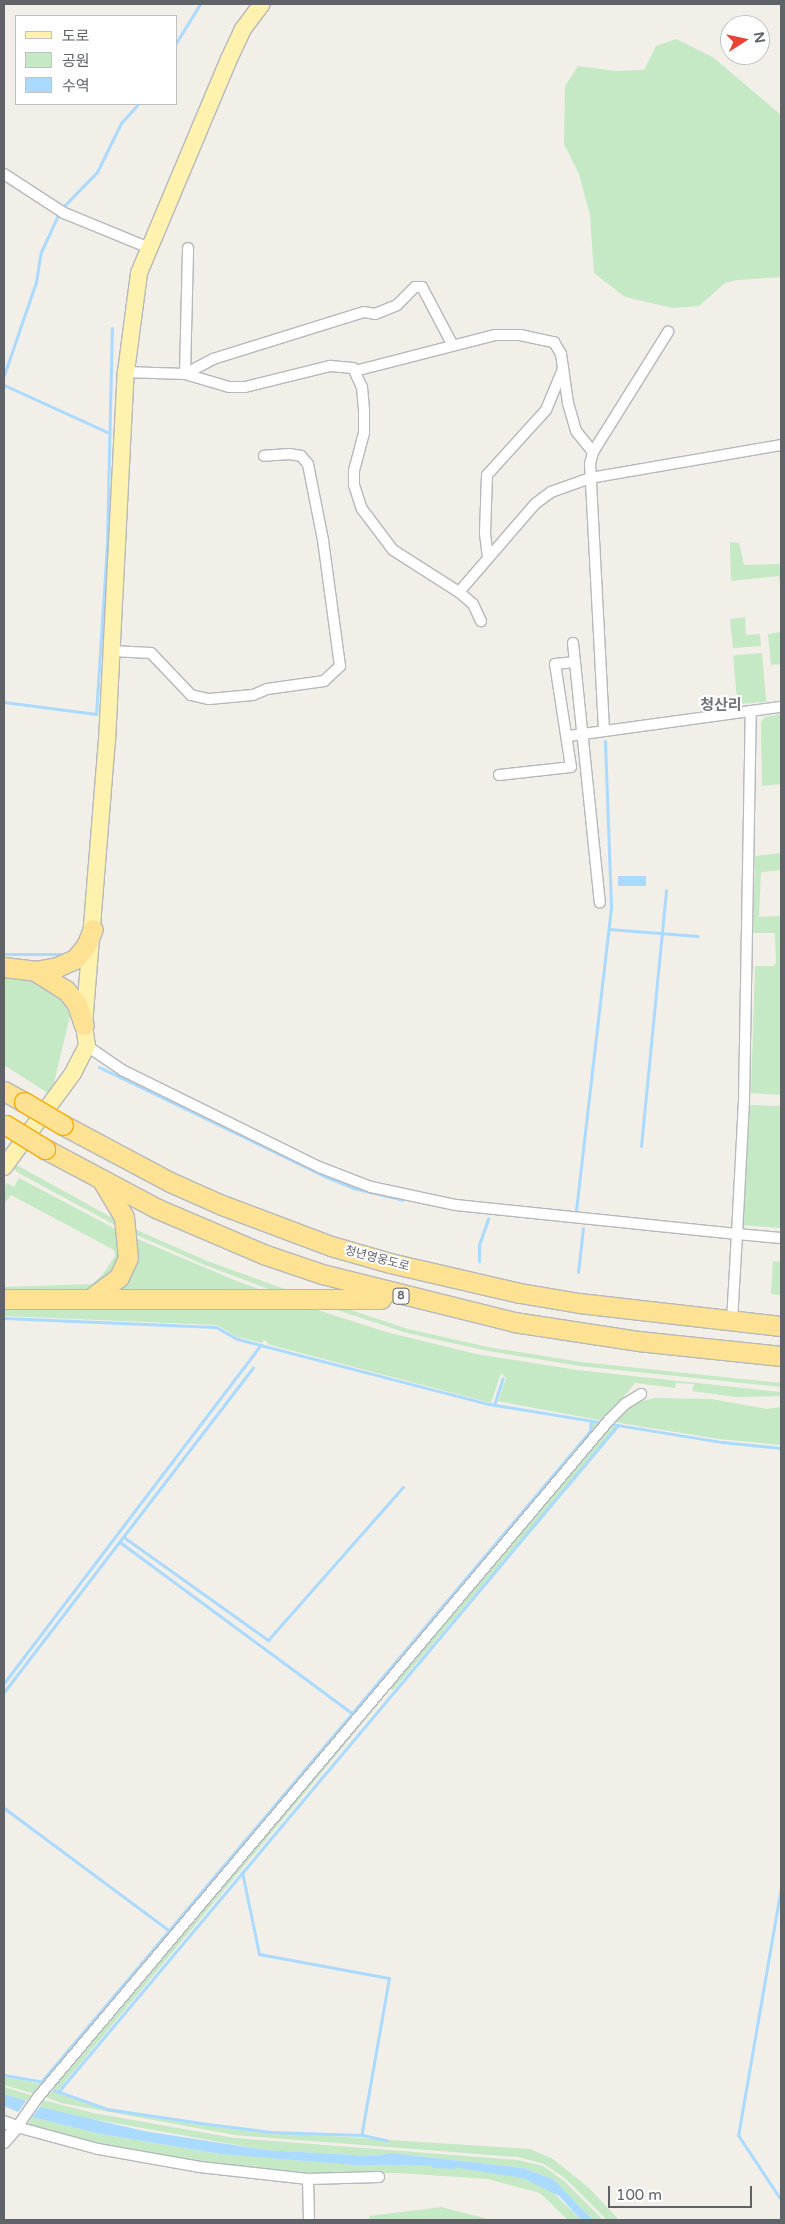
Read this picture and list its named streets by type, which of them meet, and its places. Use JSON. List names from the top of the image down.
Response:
{
  "streets": {
    "highway": ["청년영웅도로", "8"]
  },
  "districts": ["청산리"],
  "legend": ["도로", "공원", "수역"],
  "scale_bar": "100 m",
  "north": "right"
}
